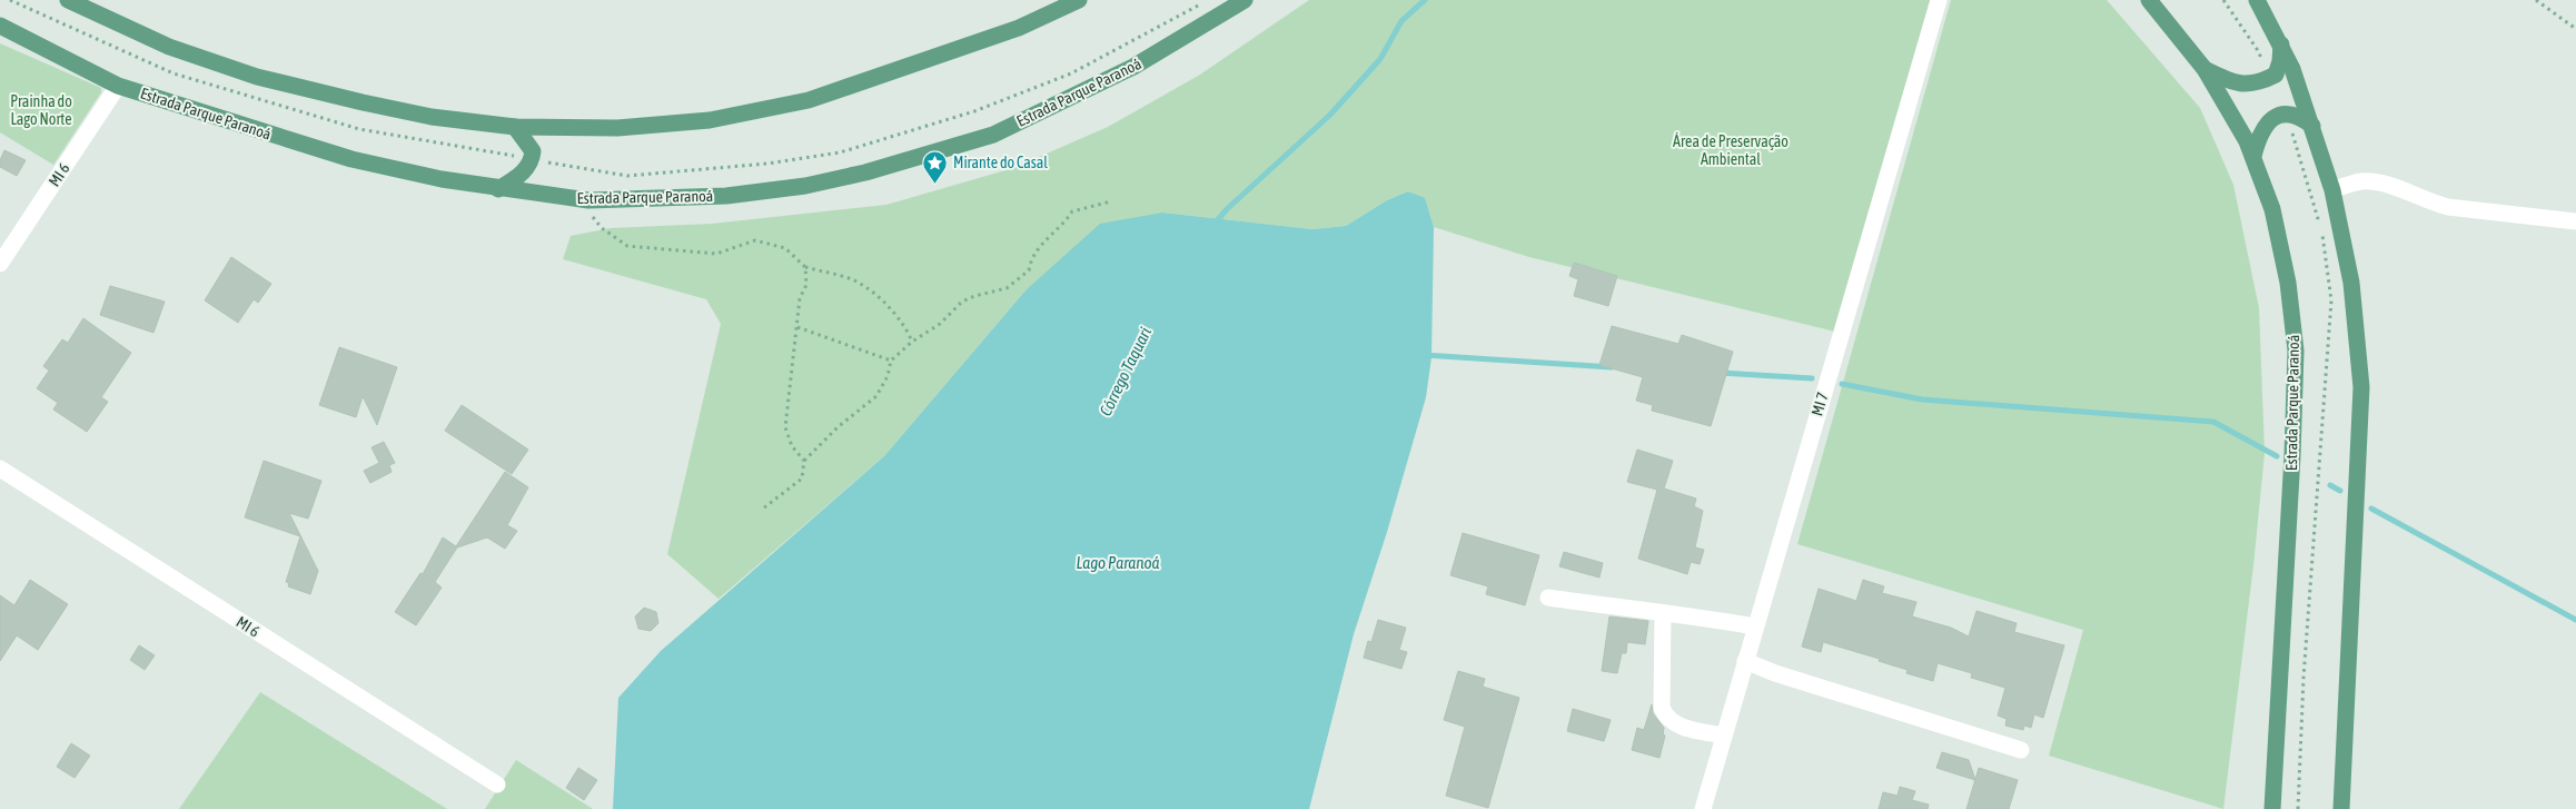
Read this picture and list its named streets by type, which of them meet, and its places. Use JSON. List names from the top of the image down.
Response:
{
  "streets": {
    "main road": ["Estrada Parque Paranoá"],
    "street": ["MI 6", "MI 7"]
  },
  "crossings": [
    ["Estrada Parque Paranoá", "MI 6"]
  ],
  "water": ["Córrego Taquari", "Lago Paranoá"],
  "parks": ["Prainha do Lago Norte", "Área de Preservação Ambiental"],
  "places": {
    "place": ["Mirante do Casal"]
  }
}
